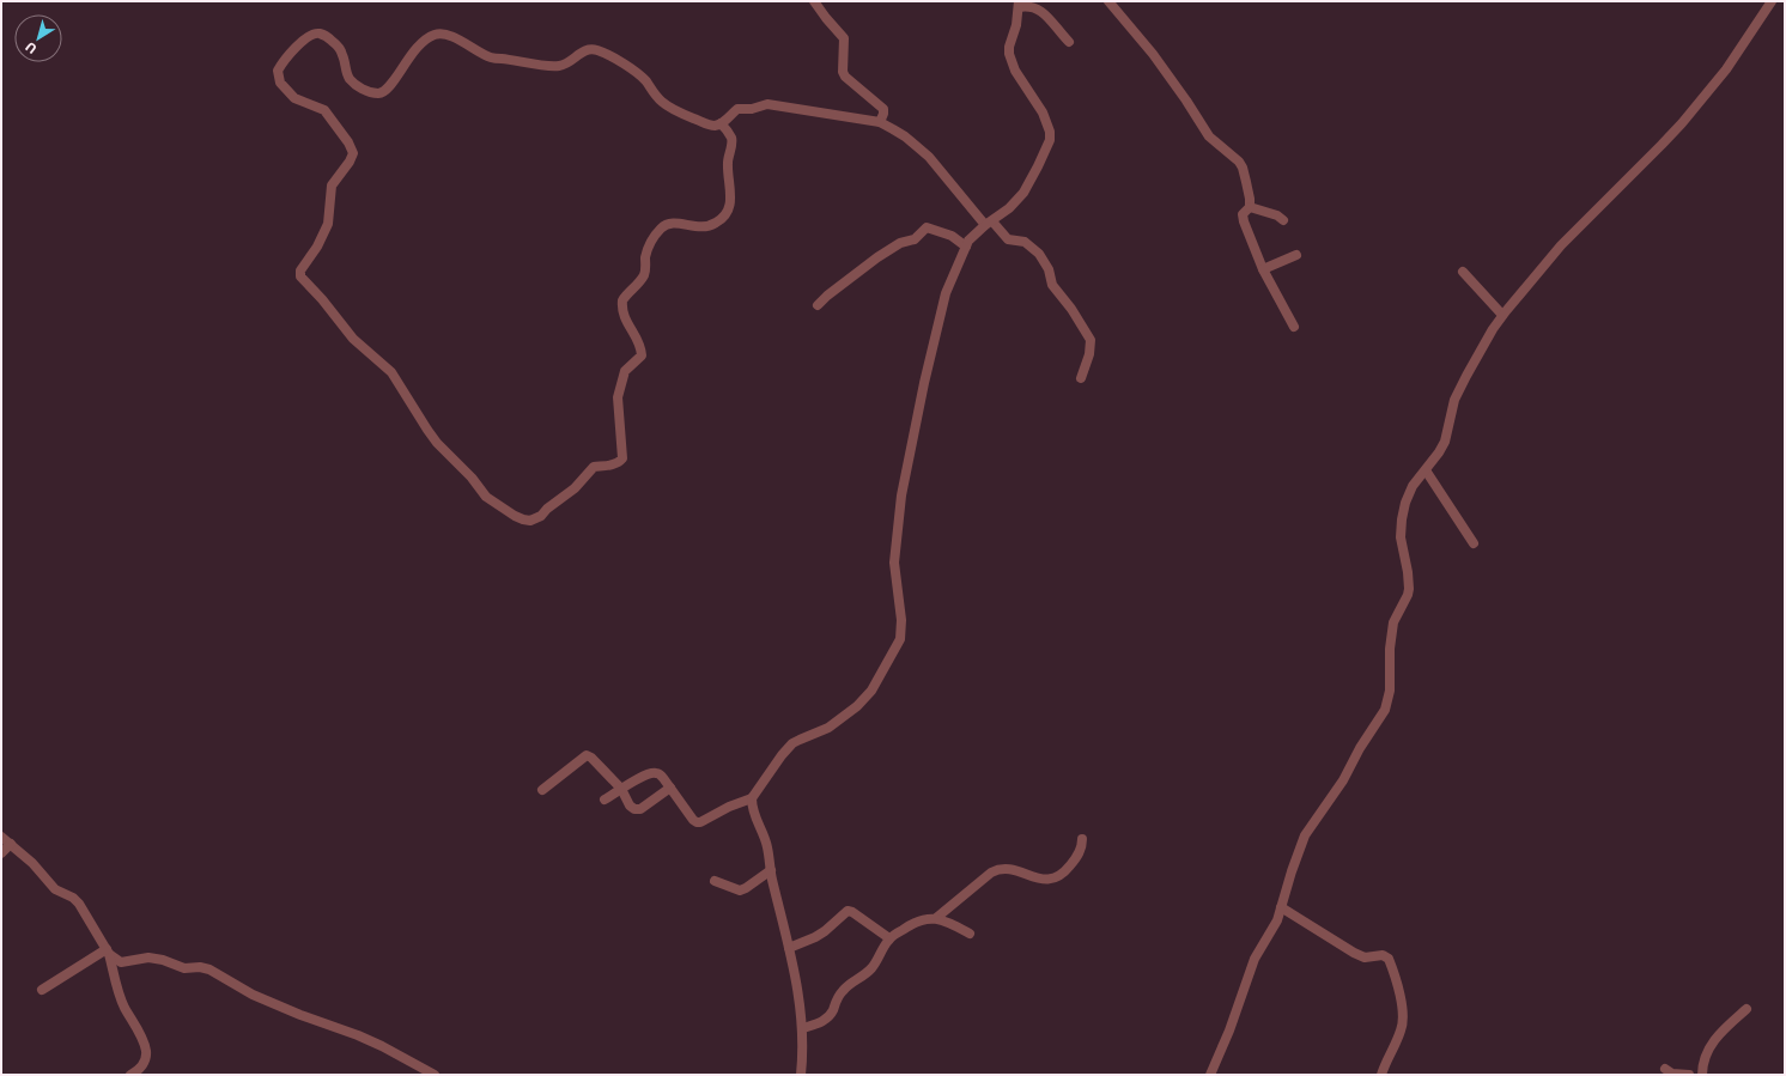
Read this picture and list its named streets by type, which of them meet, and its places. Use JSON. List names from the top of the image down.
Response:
{
  "north": "bottom left"
}
